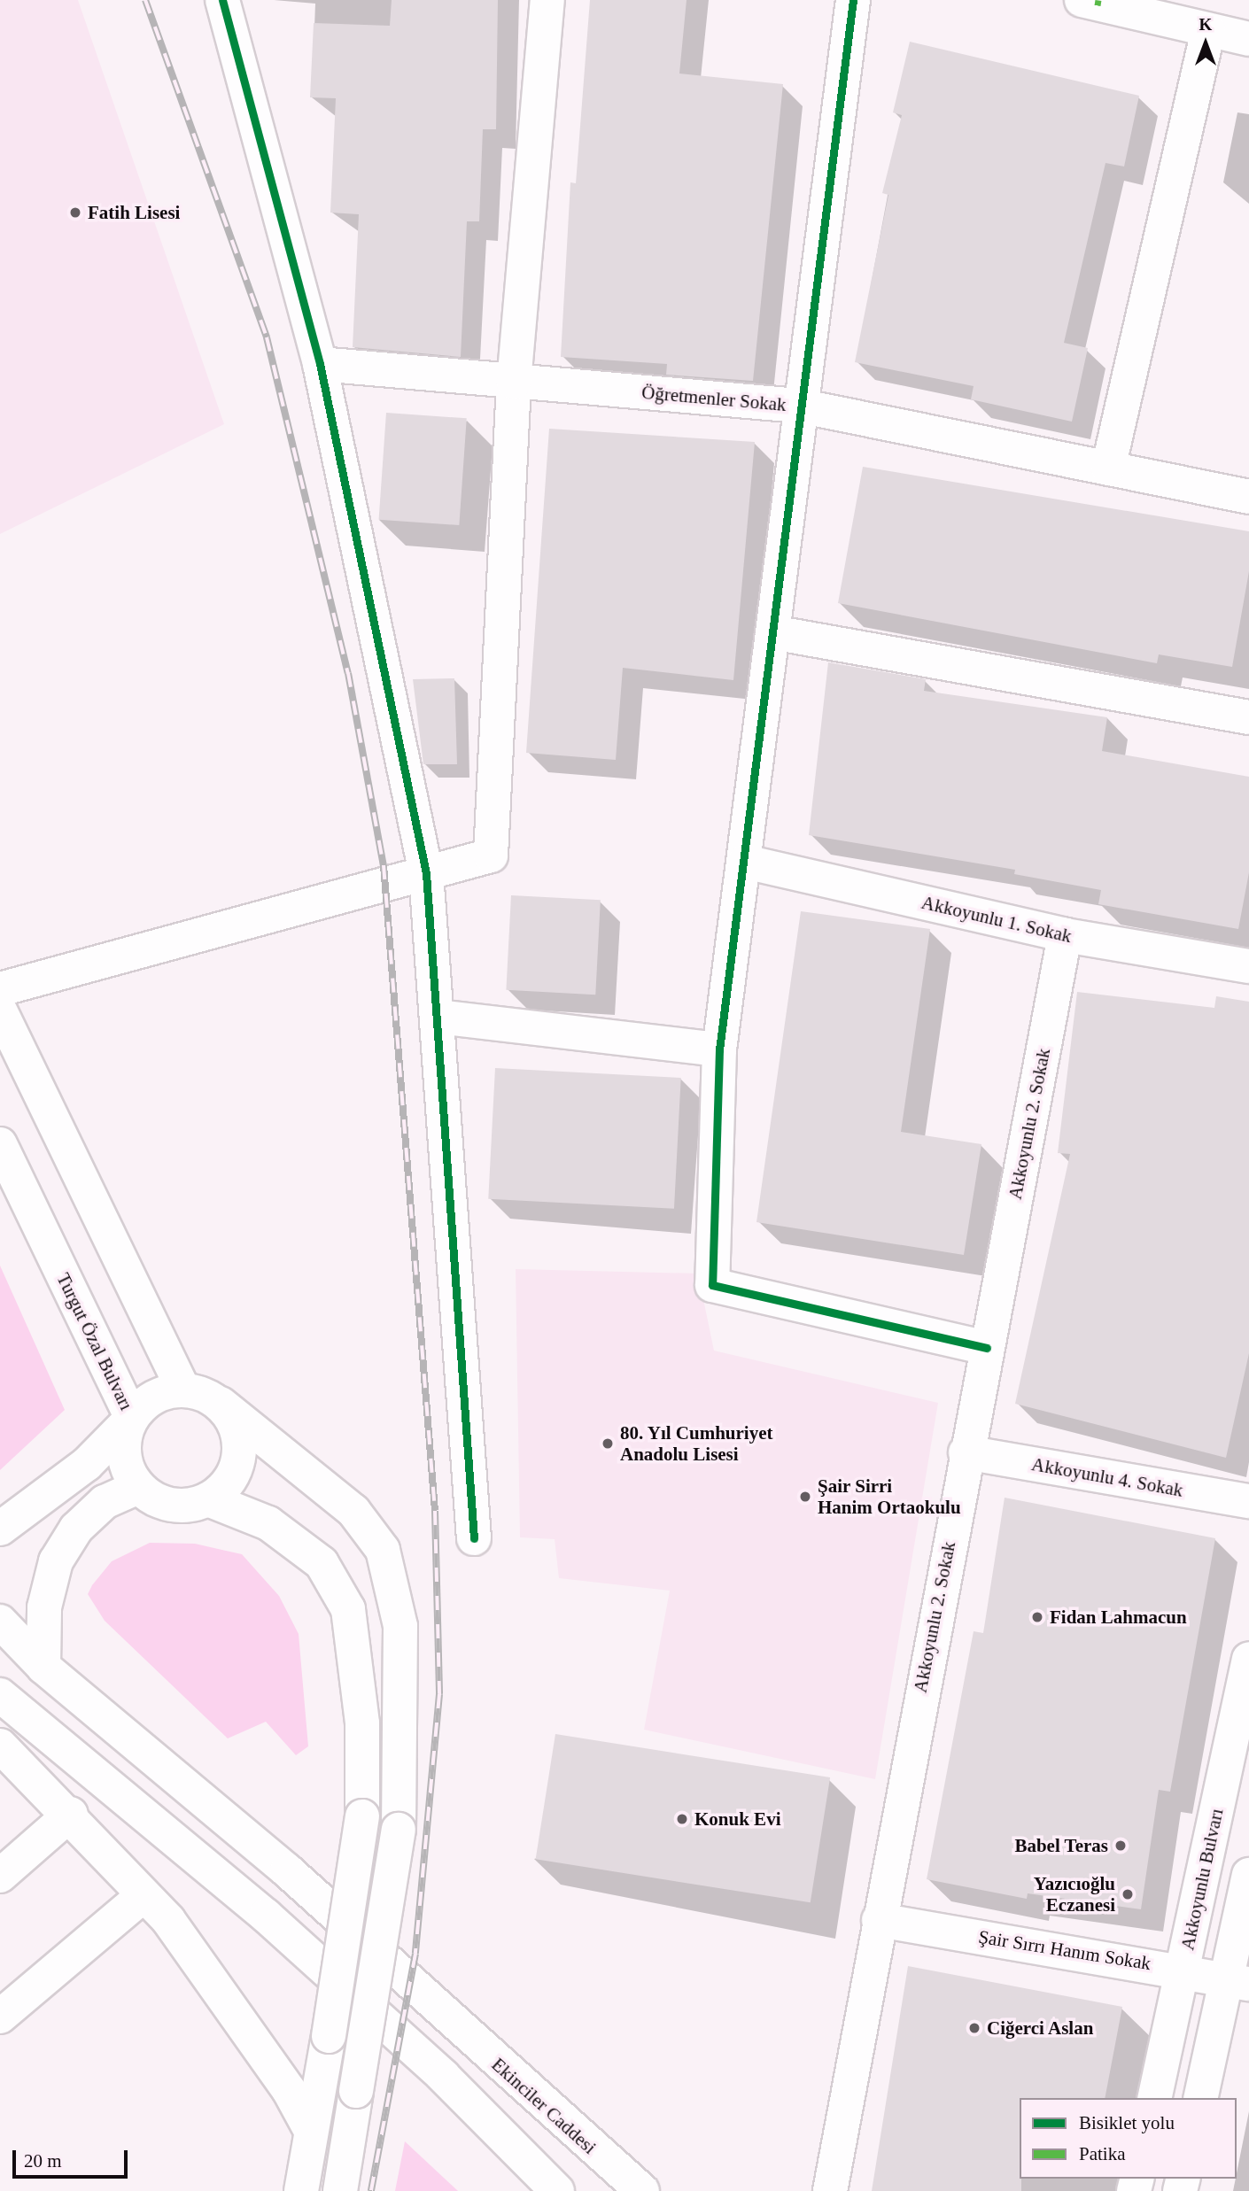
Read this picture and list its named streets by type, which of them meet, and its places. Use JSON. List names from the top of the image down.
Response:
{
  "streets": {
    "street": [
      "Öğretmenler Sokak",
      "Akkoyunlu 1. Sokak",
      "Akkoyunlu 2. Sokak",
      "Turgut Özal Bulvarı",
      "Akkoyunlu 4. Sokak",
      "Akkoyunlu Bulvarı",
      "Şair Sırrı Hanım Sokak",
      "Ekinciler Caddesi"
    ]
  },
  "crossings": [
    ["Akkoyunlu 1. Sokak", "Akkoyunlu 2. Sokak"],
    ["Akkoyunlu 2. Sokak", "Akkoyunlu 4. Sokak"],
    ["Akkoyunlu 2. Sokak", "Şair Sırrı Hanım Sokak"],
    ["Akkoyunlu Bulvarı", "Şair Sırrı Hanım Sokak"]
  ],
  "places": [
    "Fatih Lisesi",
    "80. Yıl Cumhuriyet Anadolu Lisesi",
    "Şair Sirri Hanim Ortaokulu",
    "Fidan Lahmacun",
    "Konuk Evi",
    "Babel Teras",
    "Yazıcıoğlu Eczanesi",
    "Ciğerci Aslan"
  ],
  "legend": ["Bisiklet yolu", "Patika"],
  "scale_bar": "20 m",
  "north": "top"
}
